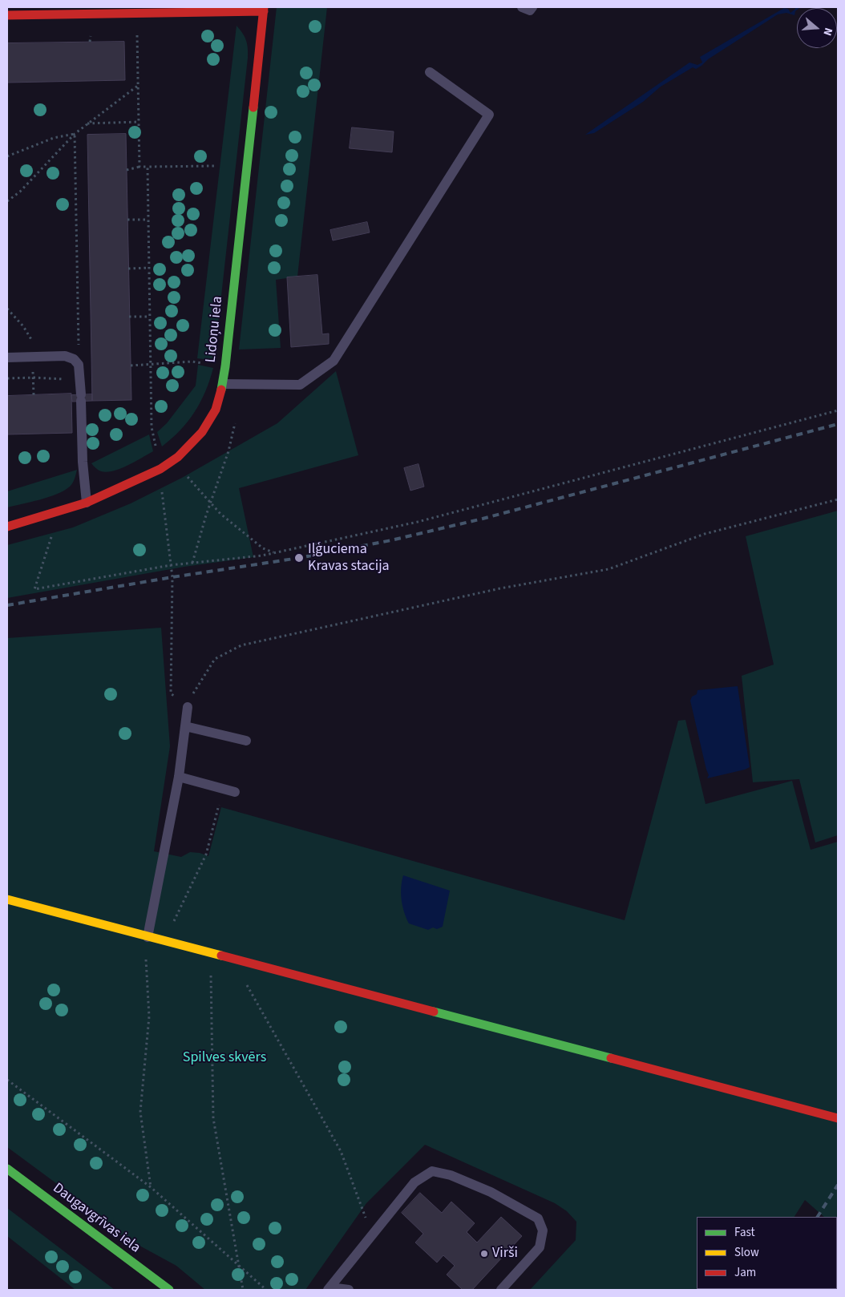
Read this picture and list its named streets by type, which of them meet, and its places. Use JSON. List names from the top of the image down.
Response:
{
  "streets": {
    "street": ["Lidoņu iela", "Daugavgrīvas iela"]
  },
  "parks": ["Spilves skvērs"],
  "places": ["Iļģuciema Kravas stacija", "Virši"],
  "legend": ["Fast", "Slow", "Jam"],
  "north": "right"
}
